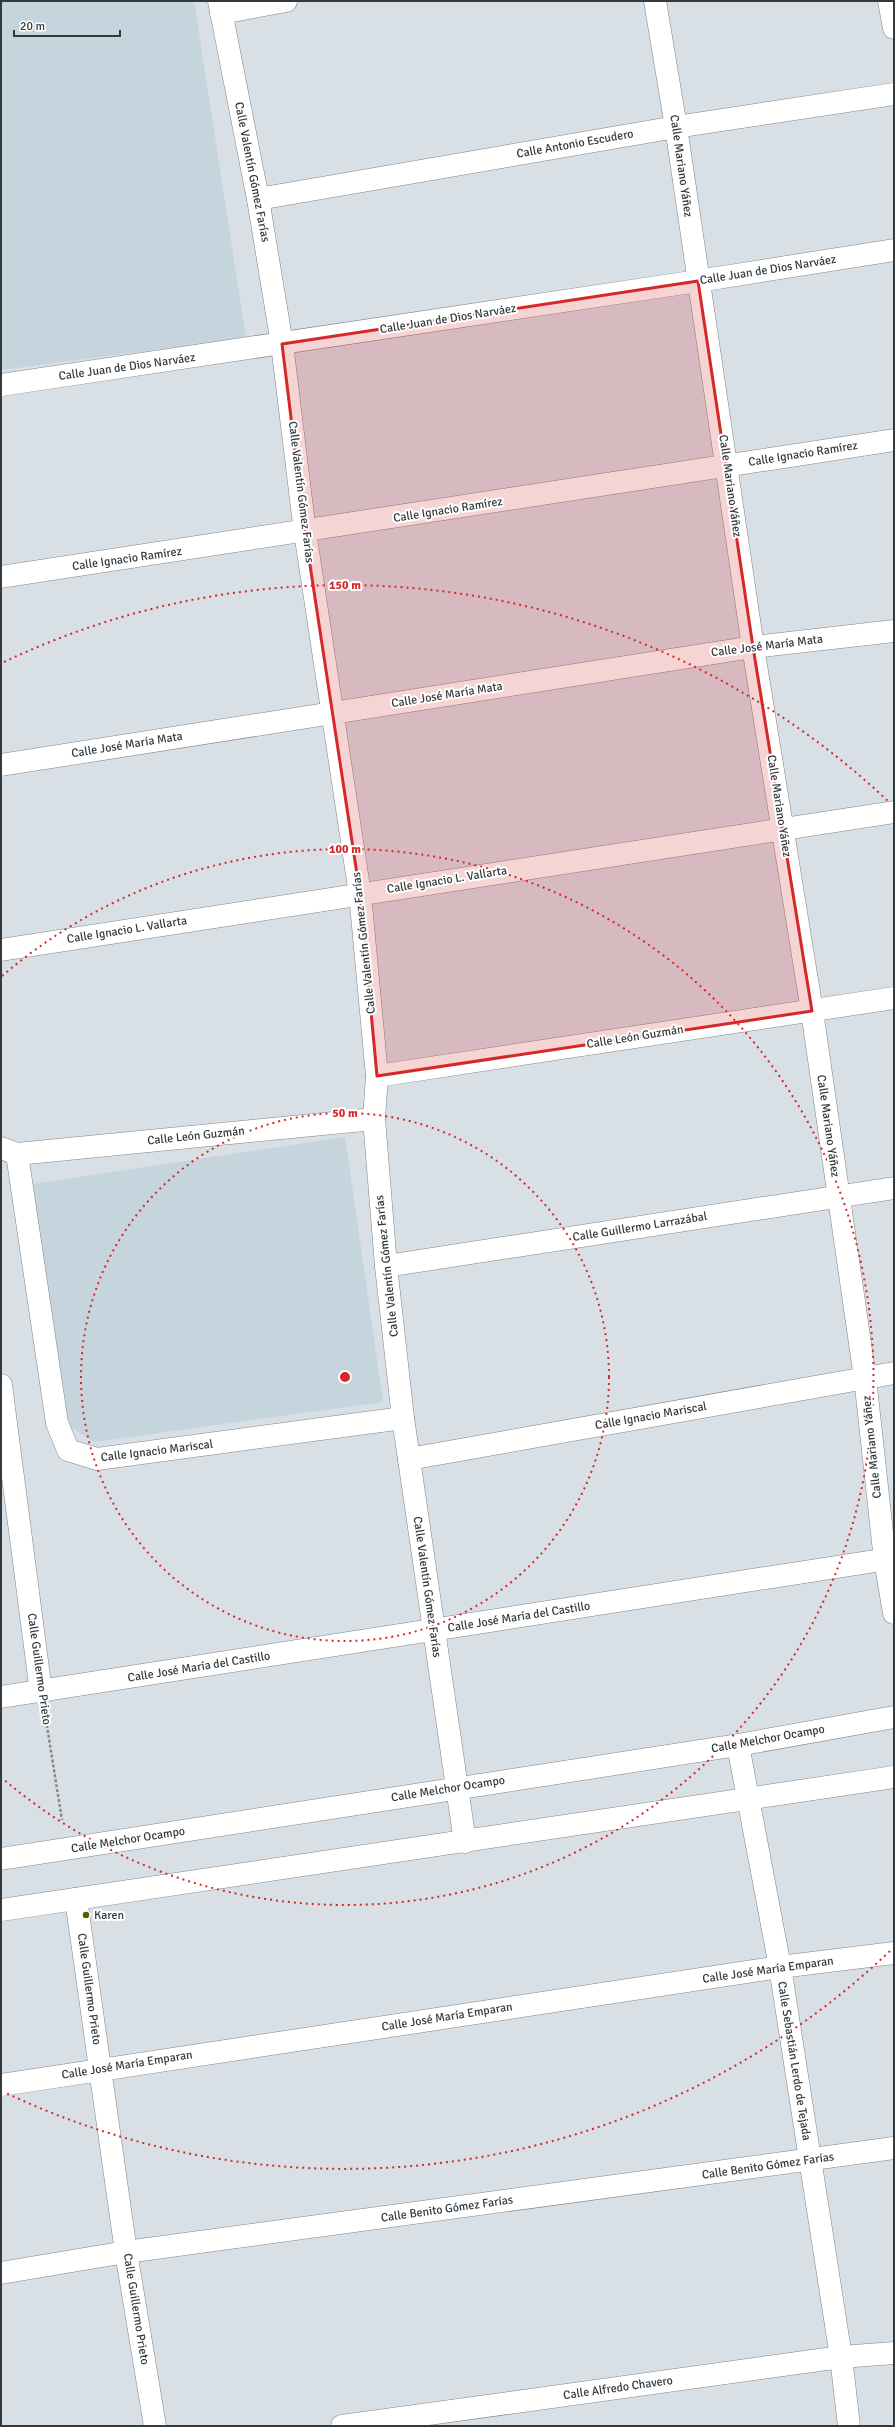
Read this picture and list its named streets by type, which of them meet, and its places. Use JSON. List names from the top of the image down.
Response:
{
  "streets": {
    "street": [
      "Calle Antonio Escudero",
      "Calle Mariano Yáñez",
      "Calle Valentín Gómez Farías",
      "Calle Juan de Dios Narváez",
      "Calle Ignacio Ramírez",
      "Calle José María Mata",
      "Calle Ignacio L. Vallarta",
      "Calle León Guzmán",
      "Calle Guillermo Larrazábal",
      "Calle Ignacio Mariscal",
      "Calle José María del Castillo",
      "Calle Guillermo Prieto",
      "Calle Melchor Ocampo",
      "Calle José María Emparan",
      "Calle Sebastián Lerdo de Tejada",
      "Calle Benito Gómez Farías",
      "Calle Alfredo Chavero"
    ]
  },
  "crossings": [
    ["Calle Antonio Escudero", "Calle Mariano Yáñez"],
    ["Calle Antonio Escudero", "Calle Valentín Gómez Farías"],
    ["Calle Mariano Yáñez", "Calle Juan de Dios Narváez"],
    ["Calle Mariano Yáñez", "Calle Ignacio Ramírez"],
    ["Calle Mariano Yáñez", "Calle José María Mata"],
    ["Calle Mariano Yáñez", "Calle Ignacio L. Vallarta"],
    ["Calle Mariano Yáñez", "Calle León Guzmán"],
    ["Calle Mariano Yáñez", "Calle Guillermo Larrazábal"],
    ["Calle Mariano Yáñez", "Calle Ignacio Mariscal"],
    ["Calle Mariano Yáñez", "Calle José María del Castillo"],
    ["Calle Valentín Gómez Farías", "Calle Juan de Dios Narváez"],
    ["Calle Valentín Gómez Farías", "Calle Ignacio Ramírez"],
    ["Calle Valentín Gómez Farías", "Calle José María Mata"],
    ["Calle Valentín Gómez Farías", "Calle Ignacio L. Vallarta"],
    ["Calle Valentín Gómez Farías", "Calle León Guzmán"],
    ["Calle Valentín Gómez Farías", "Calle Guillermo Larrazábal"],
    ["Calle Valentín Gómez Farías", "Calle Ignacio Mariscal"],
    ["Calle Valentín Gómez Farías", "Calle José María del Castillo"],
    ["Calle Valentín Gómez Farías", "Calle Melchor Ocampo"],
    ["Calle León Guzmán", "Calle Ignacio Mariscal"],
    ["Calle José María del Castillo", "Calle Guillermo Prieto"],
    ["Calle Guillermo Prieto", "Calle Melchor Ocampo"],
    ["Calle Guillermo Prieto", "Calle José María Emparan"],
    ["Calle Guillermo Prieto", "Calle Benito Gómez Farías"],
    ["Calle Melchor Ocampo", "Calle Sebastián Lerdo de Tejada"],
    ["Calle José María Emparan", "Calle Sebastián Lerdo de Tejada"],
    ["Calle Sebastián Lerdo de Tejada", "Calle Benito Gómez Farías"],
    ["Calle Sebastián Lerdo de Tejada", "Calle Alfredo Chavero"]
  ],
  "places": ["Karen"],
  "scale_bar": "20 m",
  "rings": ["150 m", "100 m", "50 m"]
}
